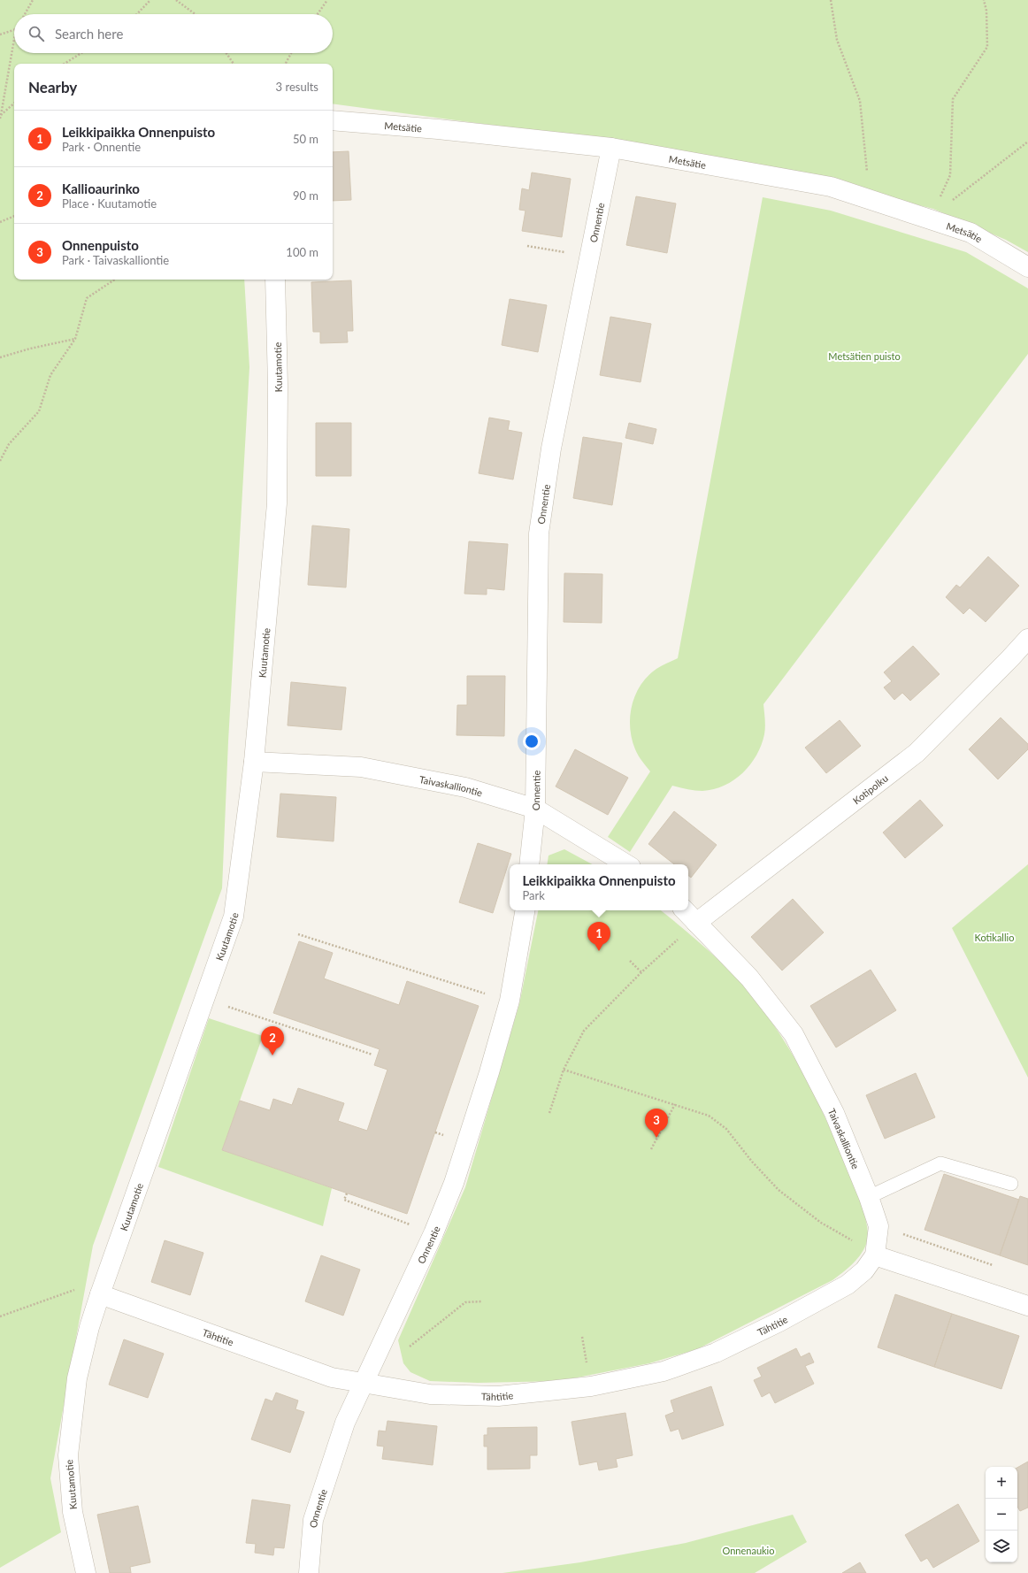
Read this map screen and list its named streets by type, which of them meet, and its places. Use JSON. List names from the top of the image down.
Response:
{
  "streets": {
    "street": [
      "Metsätie",
      "Onnentie",
      "Kuutamotie",
      "Taivaskalliontie",
      "Kotipolku",
      "Tähtitie"
    ]
  },
  "crossings": [
    ["Metsätie", "Onnentie"],
    ["Onnentie", "Taivaskalliontie"],
    ["Onnentie", "Tähtitie"],
    ["Kuutamotie", "Taivaskalliontie"],
    ["Kuutamotie", "Tähtitie"],
    ["Taivaskalliontie", "Kotipolku"],
    ["Taivaskalliontie", "Tähtitie"]
  ],
  "parks": ["Metsätien puisto", "Kotikallio", "Onnenaukio"],
  "page": {
    "search": "Search here",
    "heading": ["Nearby", "3 results"],
    "list": [
      {
        "mark": "1",
        "name": "Leikkipaikka Onnenpuisto",
        "note": "Park · Onnentie",
        "value": "50 m"
      },
      {
        "mark": "2",
        "name": "Kallioaurinko",
        "note": "Place · Kuutamotie",
        "value": "90 m"
      },
      {
        "mark": "3",
        "name": "Onnenpuisto",
        "note": "Park · Taivaskalliontie",
        "value": "100 m"
      }
    ],
    "popup": ["Leikkipaikka Onnenpuisto", "Park"],
    "pins": ["1", "2", "3"],
    "map_buttons": ["+", "−"]
  }
}
